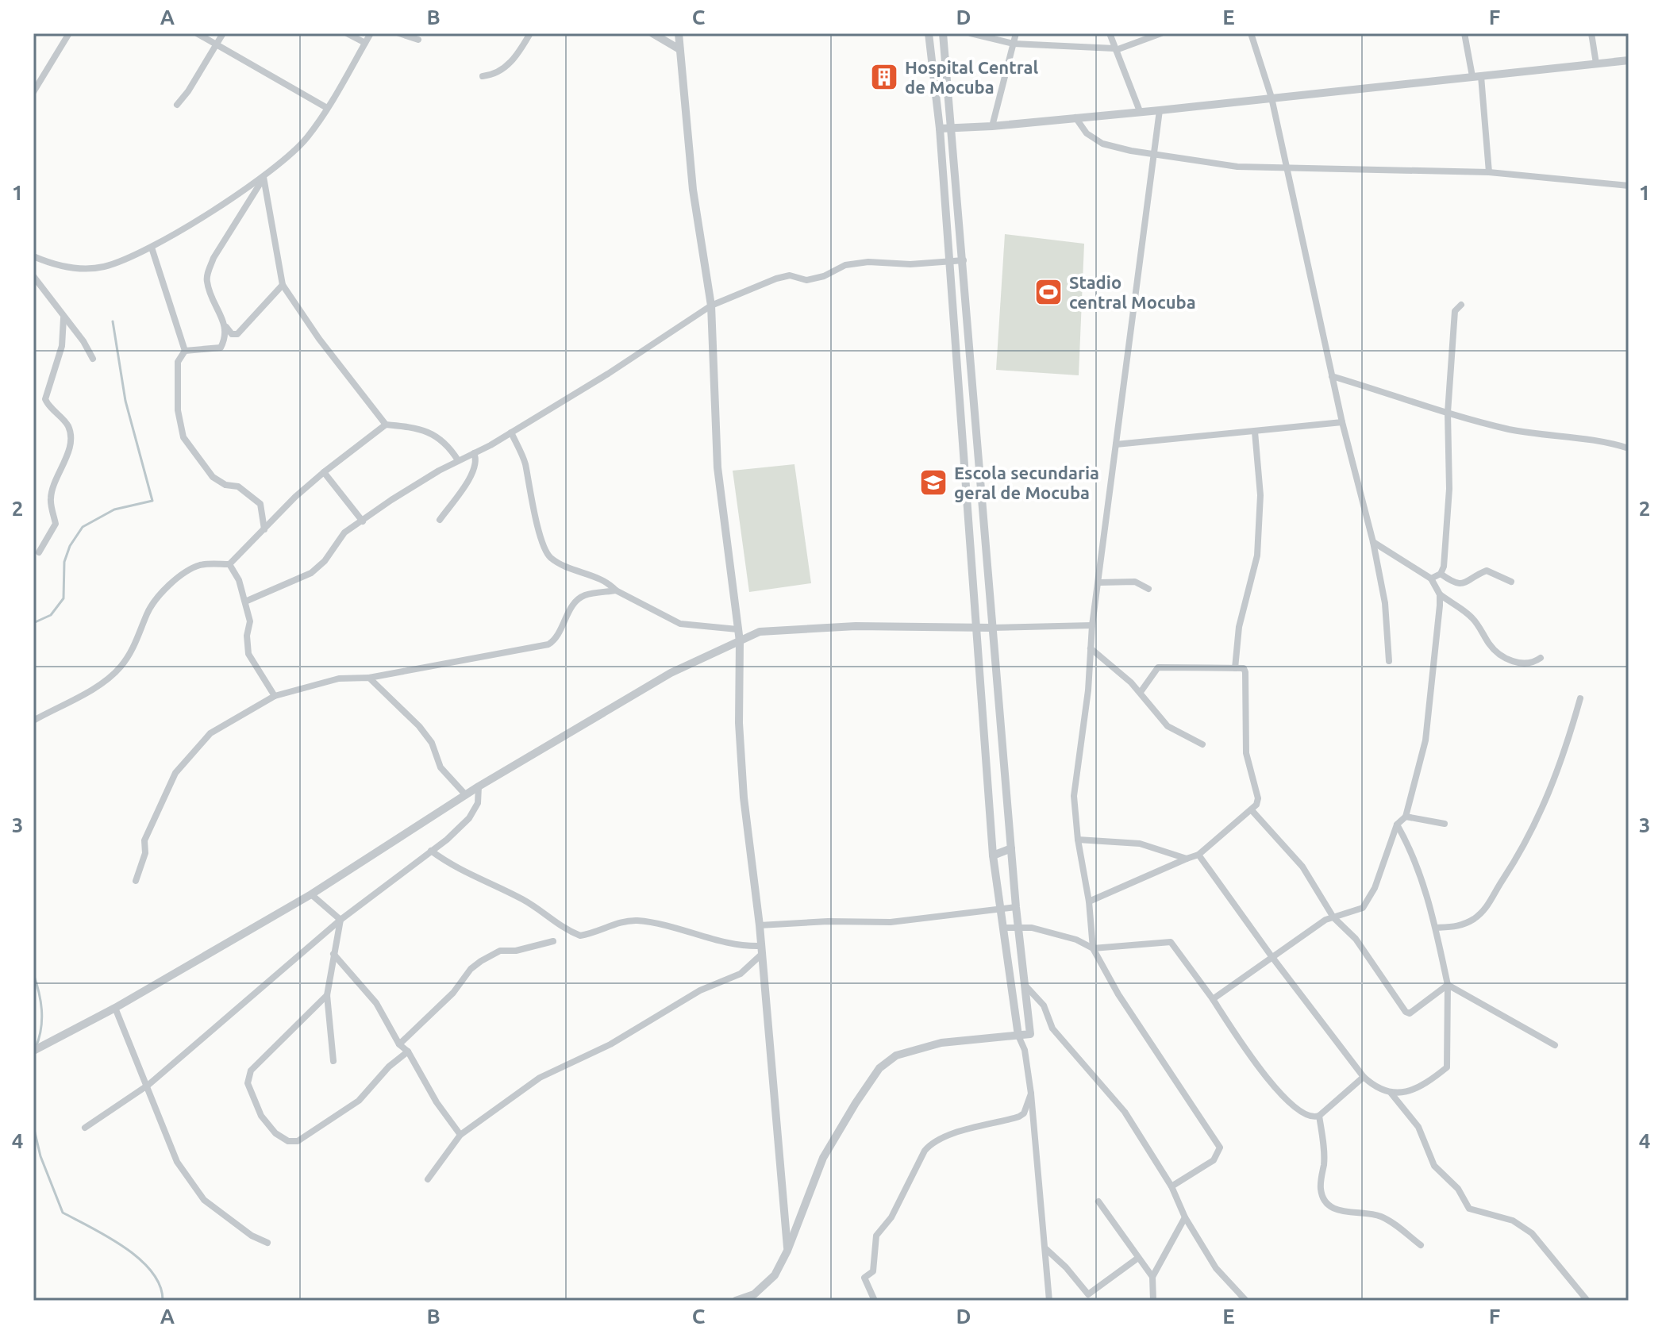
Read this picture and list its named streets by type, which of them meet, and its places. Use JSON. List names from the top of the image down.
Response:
{
  "places": {
    "building": ["Hospital Central de Mocuba"],
    "sports": ["Stadio central Mocuba"],
    "school or university": ["Escola secundaria geral de Mocuba"]
  },
  "grid": {
    "columns": [
      "A",
      "B",
      "C",
      "D",
      "E",
      "F"
    ],
    "rows": [
      "1",
      "2",
      "3",
      "4"
    ]
  }
}
